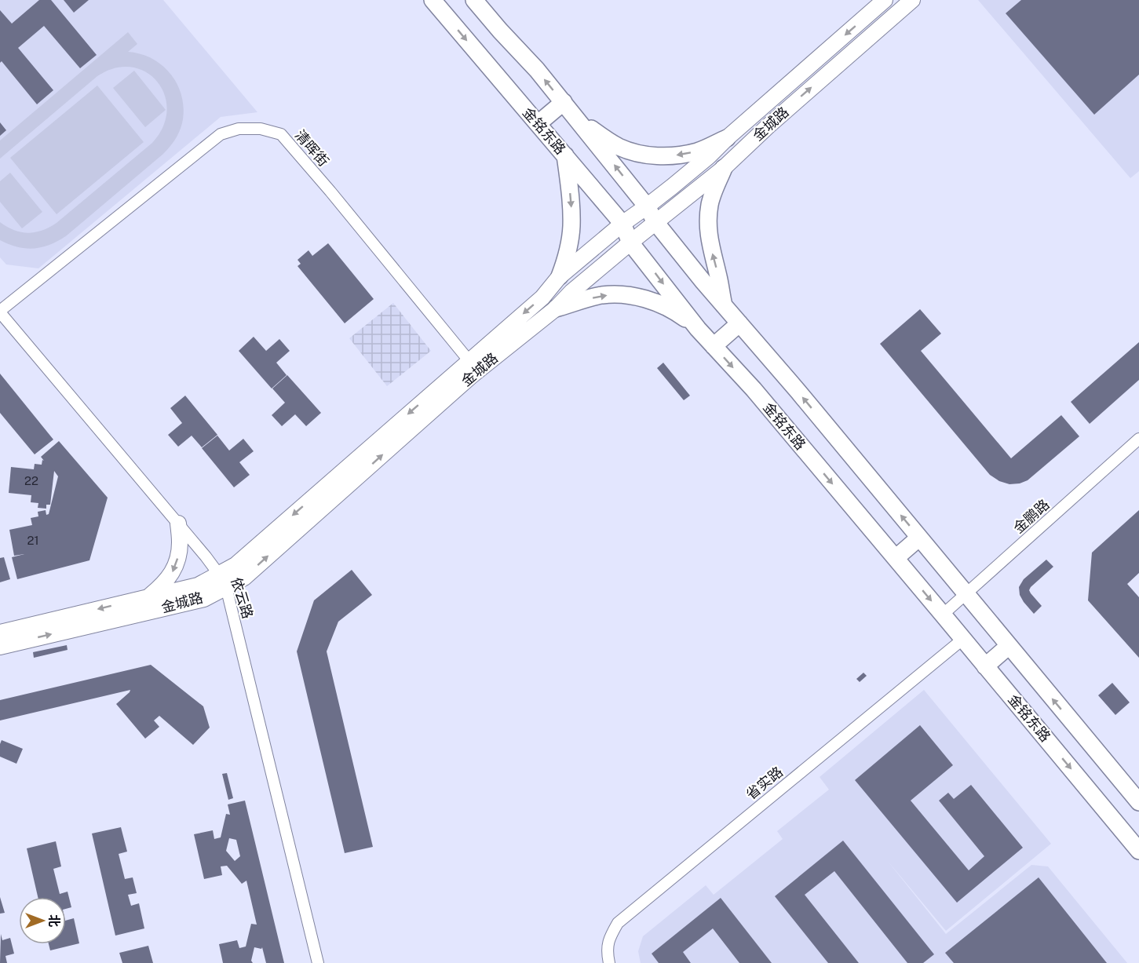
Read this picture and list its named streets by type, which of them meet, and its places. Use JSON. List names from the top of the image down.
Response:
{
  "streets": {
    "main road": ["金铭东路"],
    "street": [
      "金城路",
      "清晖街",
      "金鹏路",
      "依云路",
      "省实路"
    ]
  },
  "crossings": [
    ["金城路", "金铭东路"],
    ["金城路", "清晖街"],
    ["金城路", "依云路"],
    ["金铭东路", "金鹏路"],
    ["金铭东路", "省实路"],
    ["清晖街", "依云路"]
  ],
  "house_numbers": ["22", "21"],
  "north": "right"
}
